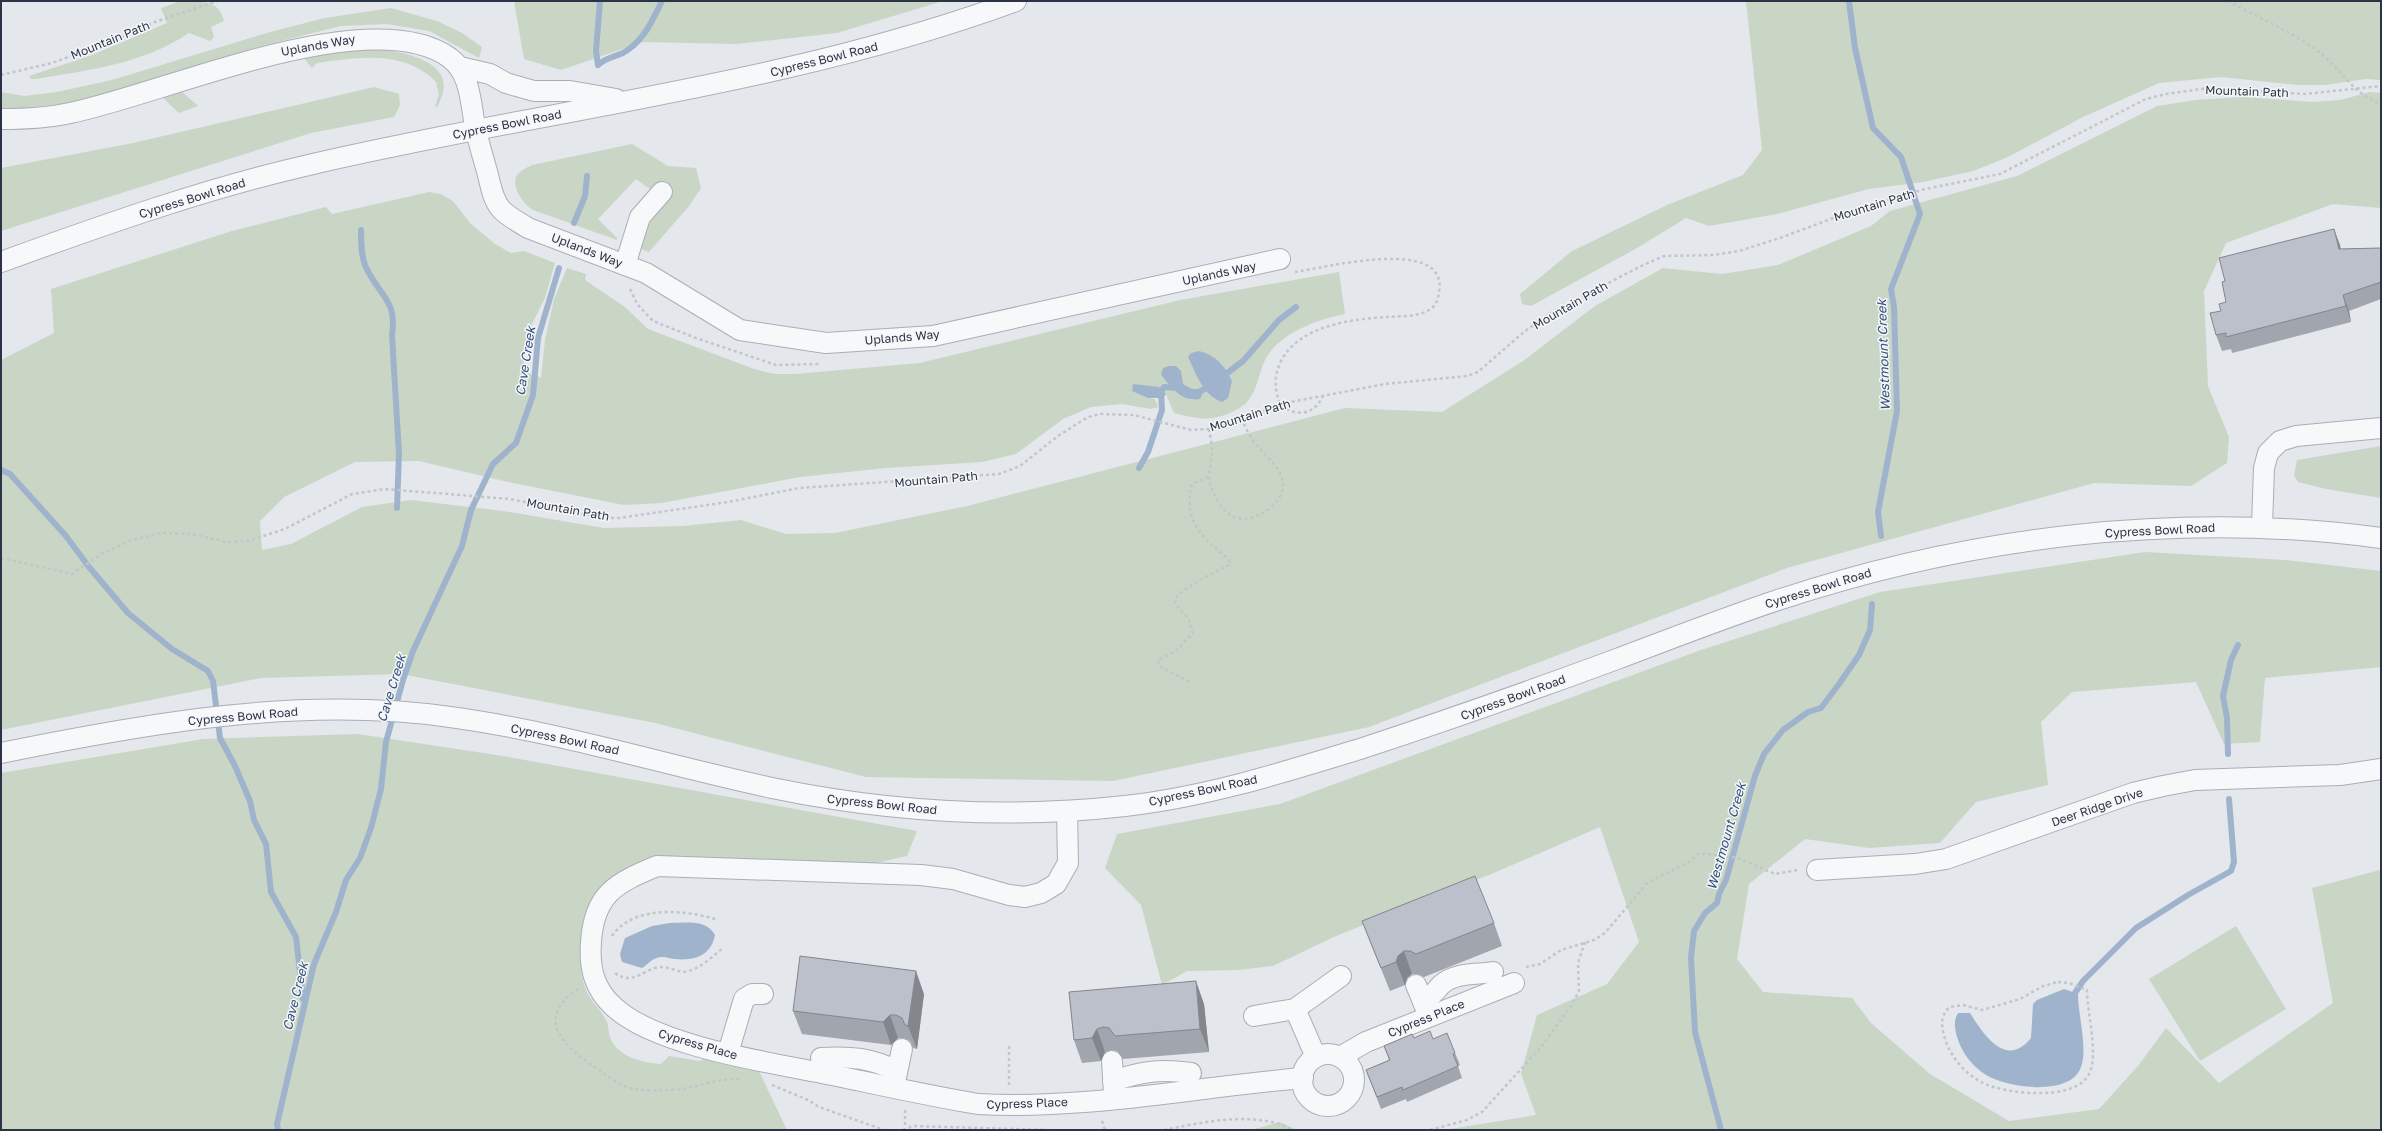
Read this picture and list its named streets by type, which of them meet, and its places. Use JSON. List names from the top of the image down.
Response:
{
  "streets": {
    "street": [
      "Uplands Way",
      "Cypress Bowl Road",
      "Deer Ridge Drive",
      "Cypress Place"
    ],
    "path": ["Mountain Path"]
  },
  "crossings": [
    ["Uplands Way", "Cypress Bowl Road"],
    ["Cypress Bowl Road", "Cypress Place"]
  ],
  "water": ["Westmount Creek", "Cave Creek"]
}
